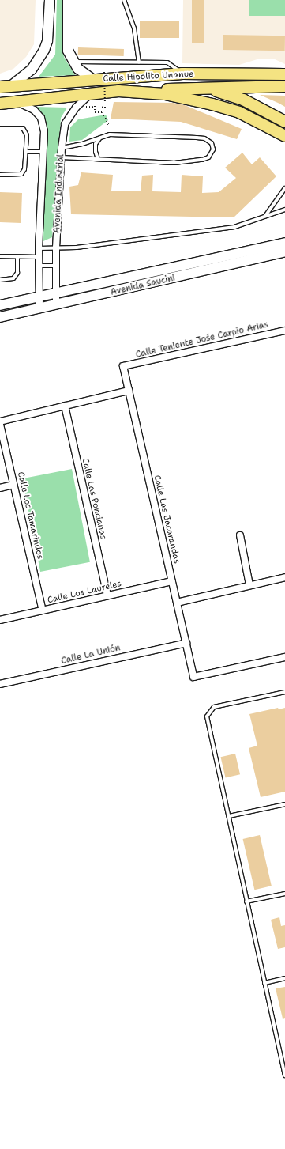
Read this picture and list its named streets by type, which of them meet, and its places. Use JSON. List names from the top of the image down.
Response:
{
  "streets": {
    "highway": ["Calle Hipolito Unanue"],
    "main road": ["Avenida Saucini"],
    "street": [
      "Avenida Industrial",
      "Calle Teniente Jośe Carpio Arias",
      "Calle Las Poncianas",
      "Calle Los Tamarindos",
      "Calle Las Jacarandas",
      "Calle Los Laureles",
      "Calle La Unión"
    ]
  },
  "crossings": [
    ["Avenida Industrial", "Avenida Saucini"],
    ["Calle Teniente Jośe Carpio Arias", "Calle Las Jacarandas"],
    ["Calle Las Poncianas", "Calle Los Laureles"],
    ["Calle Los Tamarindos", "Calle Los Laureles"],
    ["Calle Las Jacarandas", "Calle Los Laureles"],
    ["Calle Las Jacarandas", "Calle La Unión"]
  ]
}
